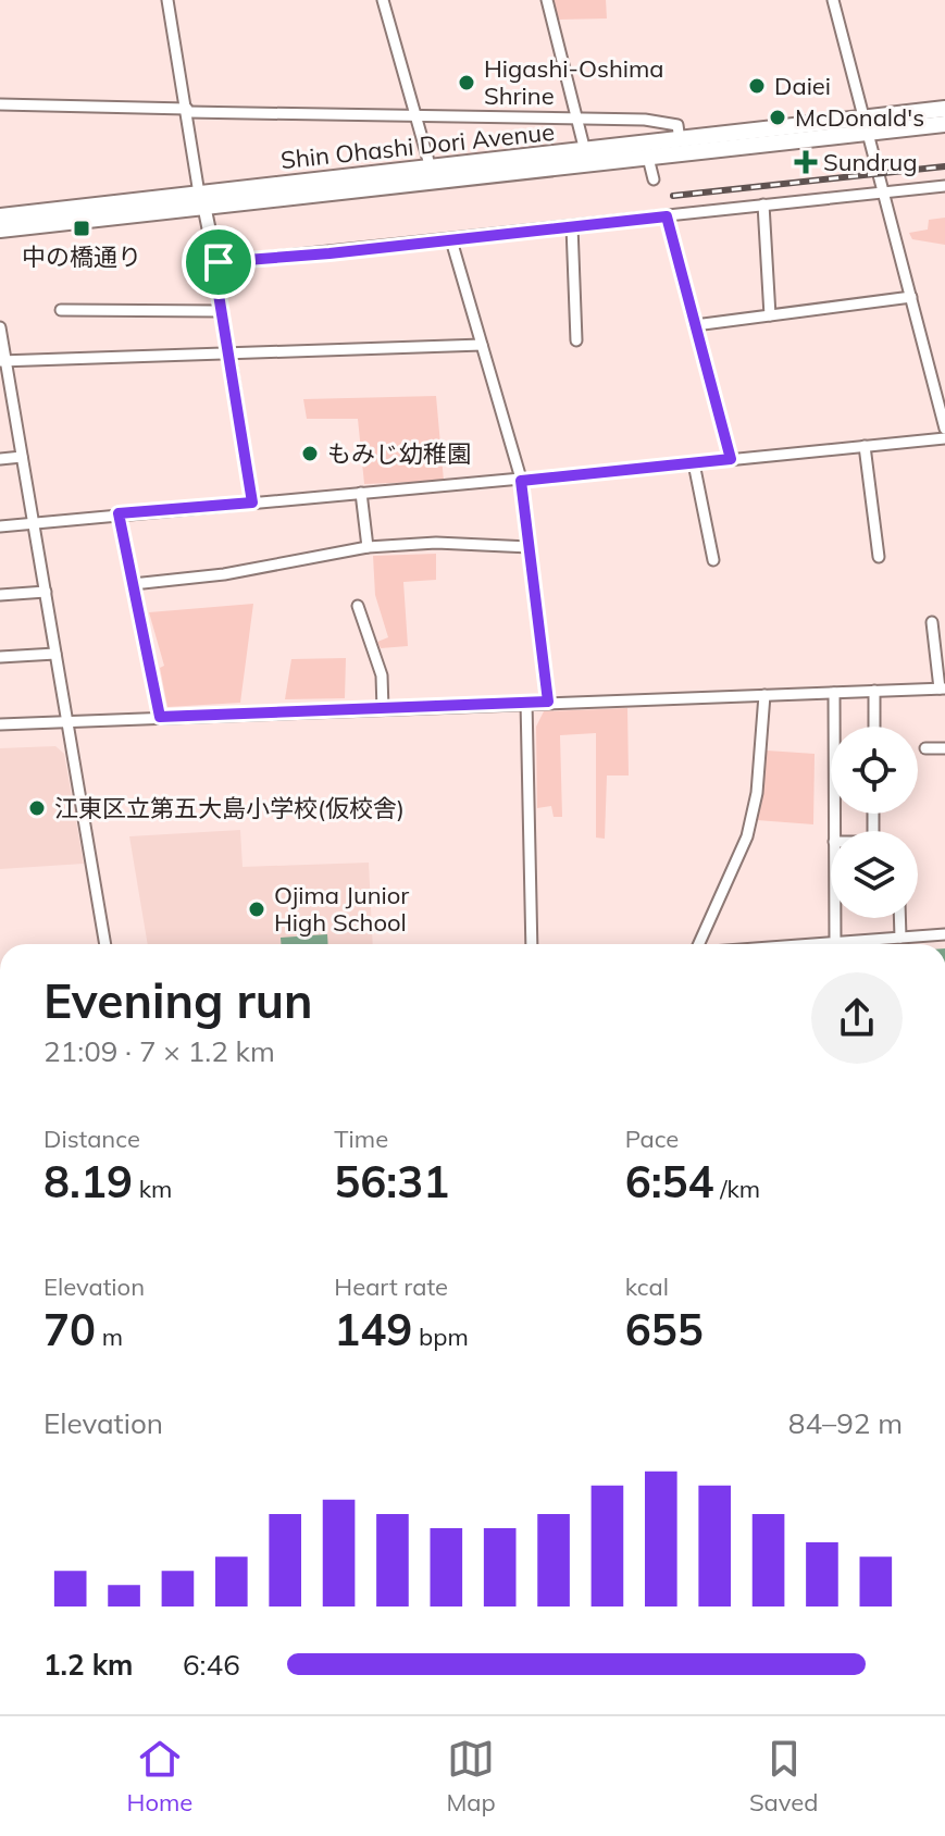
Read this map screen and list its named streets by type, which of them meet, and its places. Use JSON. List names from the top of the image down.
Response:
{
  "streets": {
    "main road": ["Shin Ohashi Dori Avenue"]
  },
  "places": {
    "other": [
      "Higashi-Oshima Shrine",
      "Daiei",
      "McDonald's",
      "もみじ幼稚園",
      "江東区立第五大島小学校(仮校舎)",
      "Ojima Junior High School"
    ],
    "health": ["Sundrug"],
    "transit": ["中の橋通り"]
  },
  "page": {
    "heading": ["Evening run", "21:09 · 7 × 1.2 km"],
    "stats": [
      ["Distance", "8.19 km"],
      ["Time", "56:31"],
      ["Pace", "6:54 /km"],
      ["Elevation", "70 m"],
      ["Heart rate", "149 bpm"],
      ["kcal", "655"]
    ],
    "chart": ["Elevation", "84–92 m"],
    "list": [
      {
        "name": "1.2 km",
        "note": "6:46"
      }
    ],
    "tabs": ["Home", "Map", "Saved"]
  }
}
